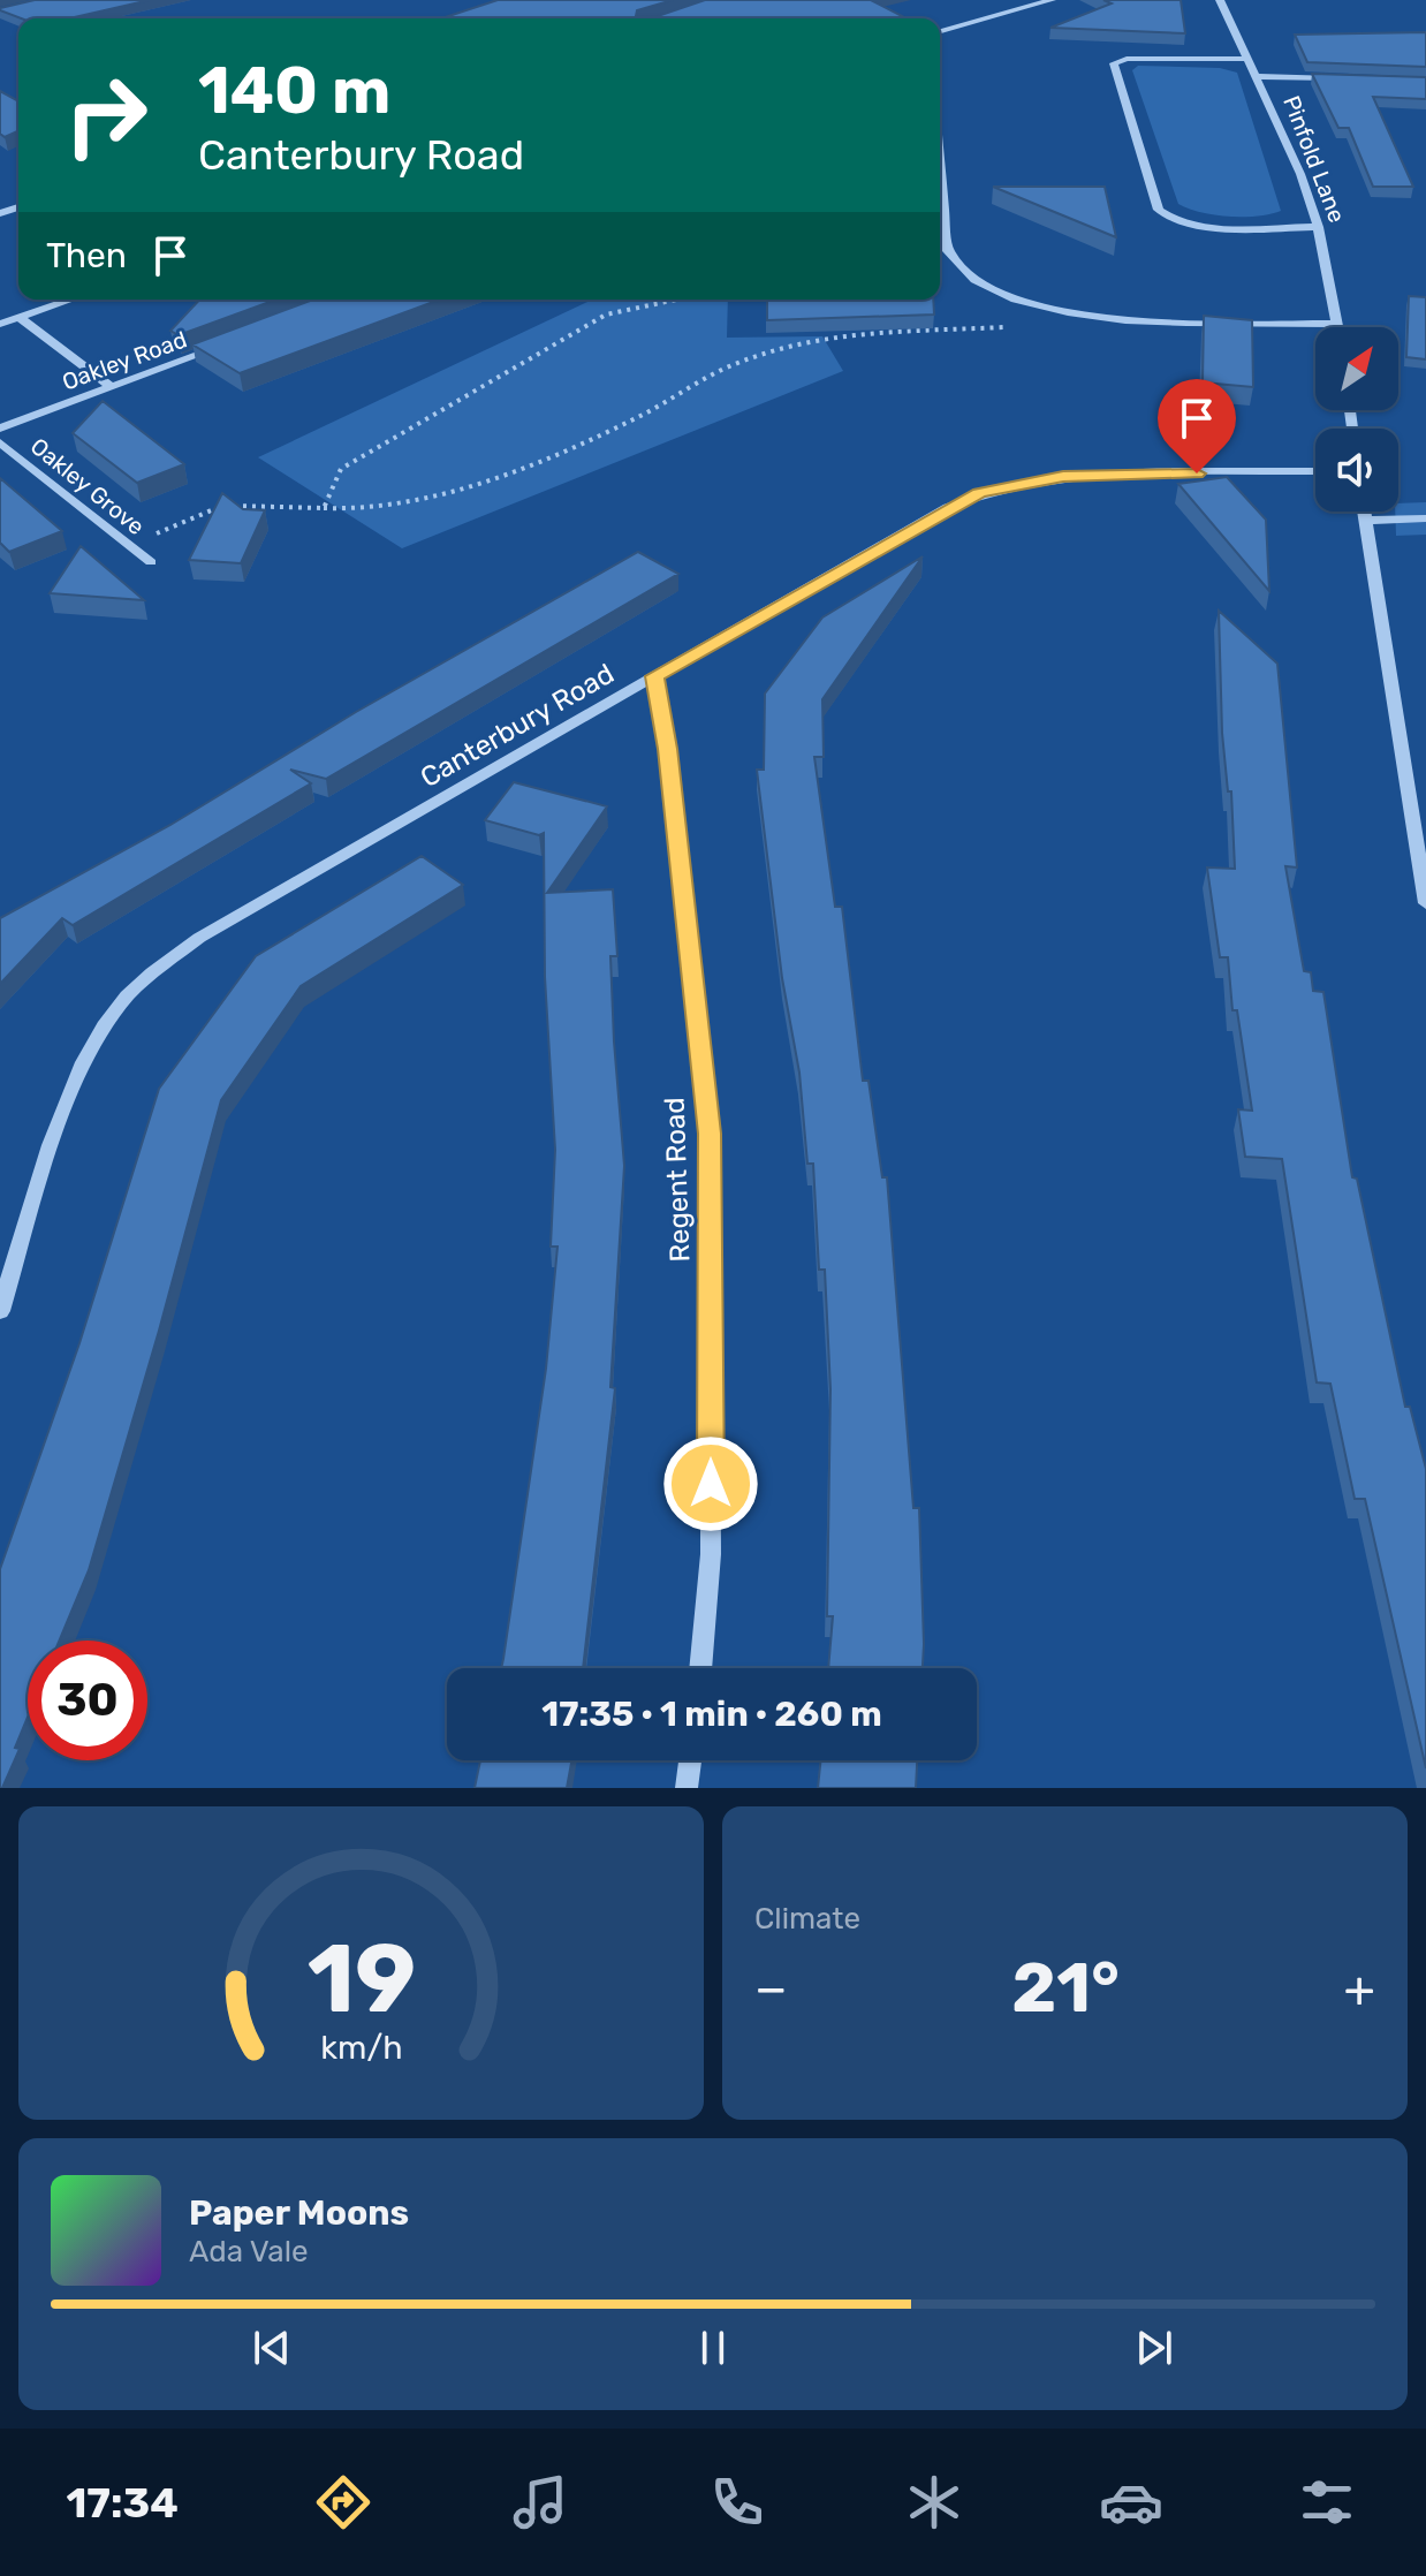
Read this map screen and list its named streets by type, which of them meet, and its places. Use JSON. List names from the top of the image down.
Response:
{
  "streets": {
    "street": [
      "Pinfold Lane",
      "Oakley Road",
      "Oakley Grove",
      "Canterbury Road",
      "Regent Road"
    ]
  },
  "crossings": [
    ["Canterbury Road", "Regent Road"]
  ],
  "north": "top right",
  "page": {
    "turn": ["140 m", "Canterbury Road"],
    "then": "Then",
    "limit": "30",
    "trip": "17:35 · 1 min · 260 m",
    "tile": "Climate",
    "heat": ["−", "21°", "+"],
    "song": ["Paper Moons", "Ada Vale"],
    "tabs": "17:34",
    "gauge": ["19", "km/h"]
  }
}
